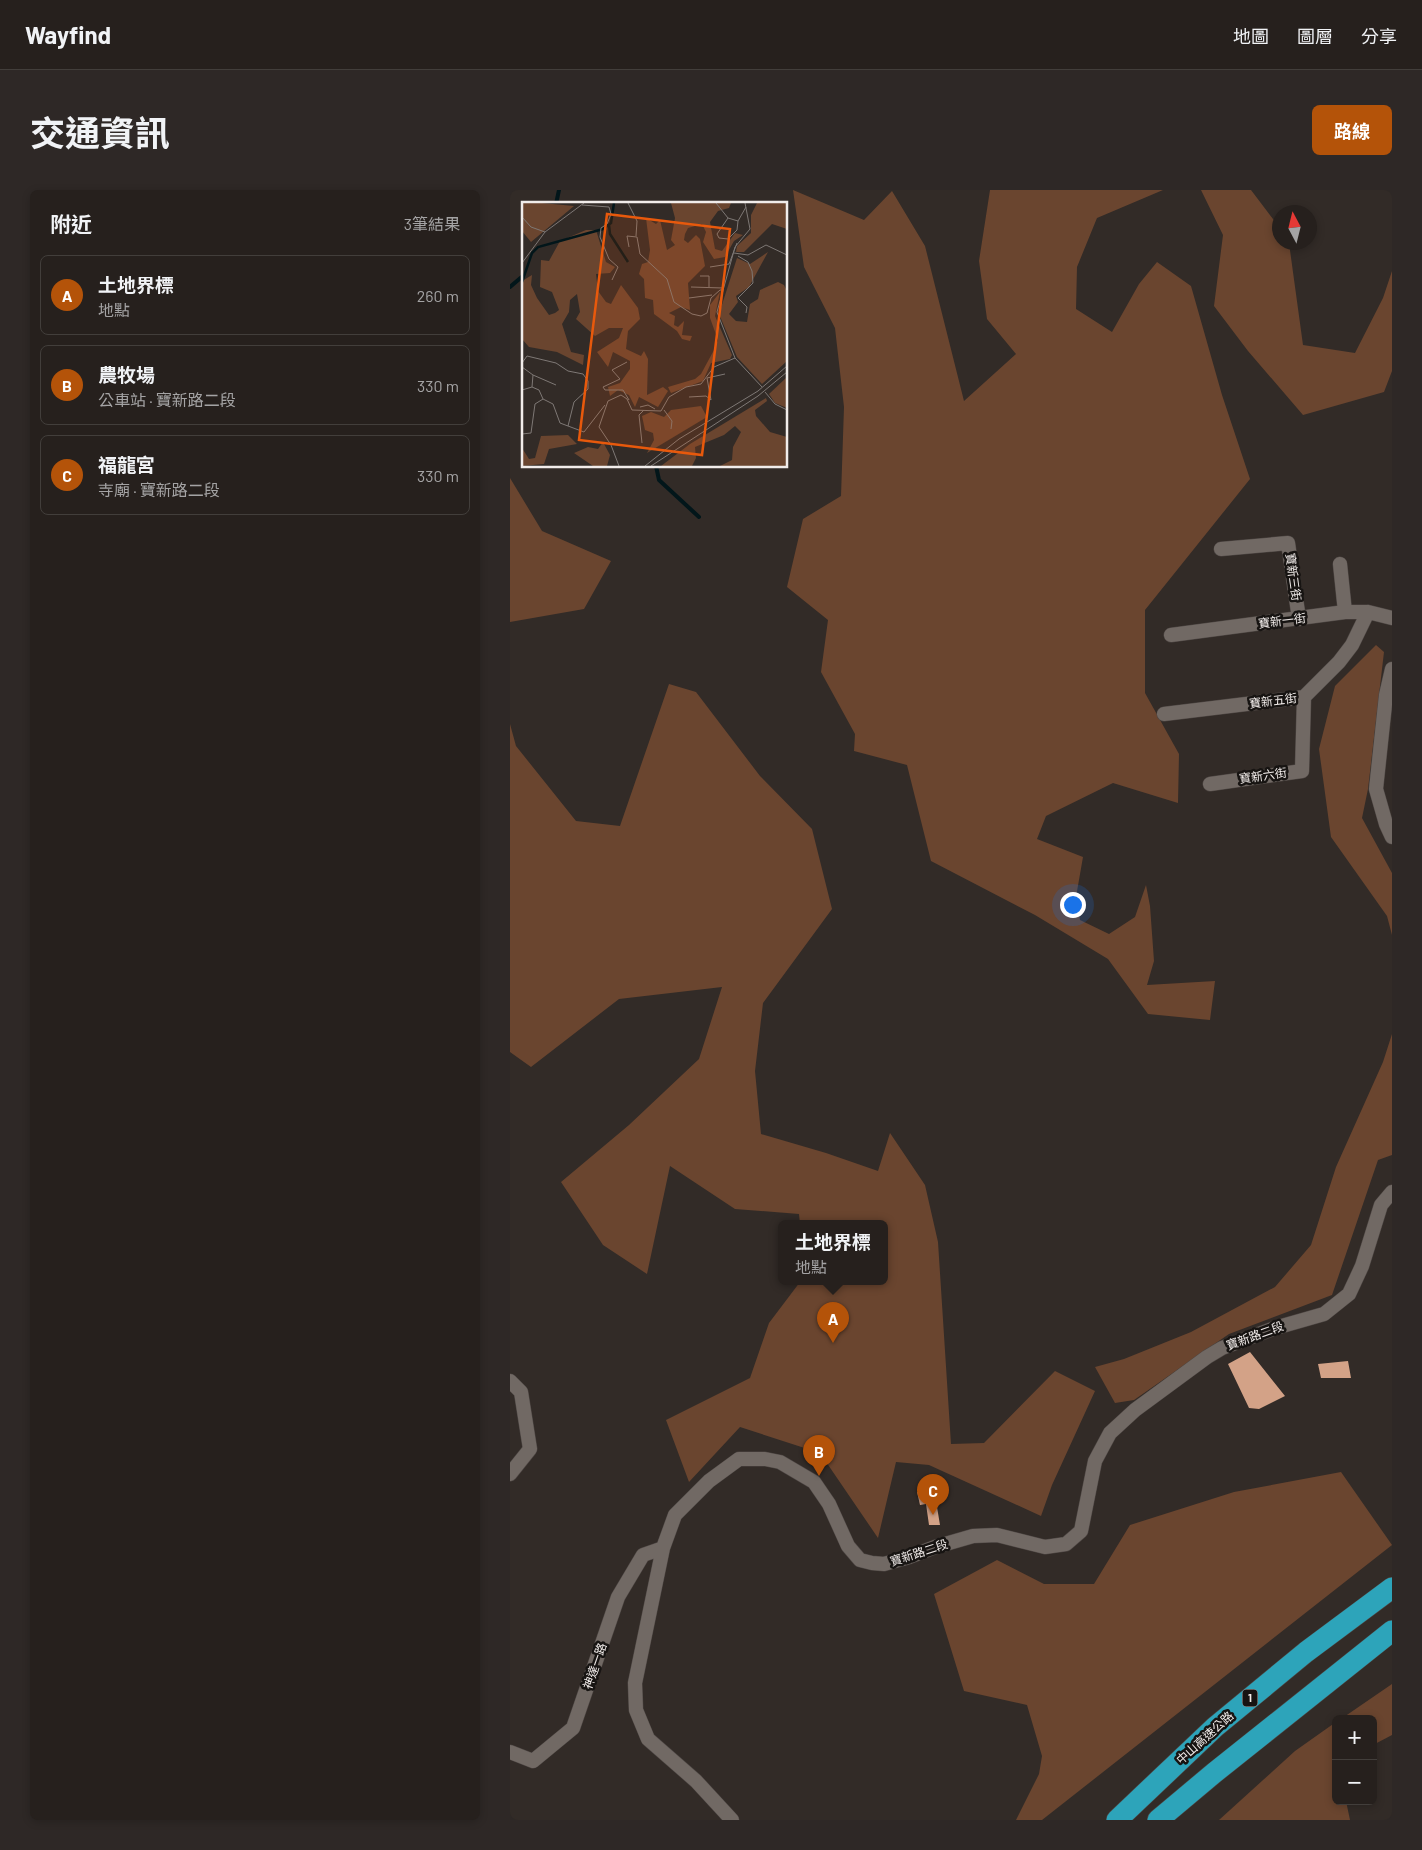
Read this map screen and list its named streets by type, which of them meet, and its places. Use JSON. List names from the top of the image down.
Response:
{
  "streets": {
    "highway": ["1", "中山高速公路"],
    "street": [
      "寶新三街",
      "寶新一街",
      "寶新五街",
      "寶新六街",
      "寶新路二段",
      "神達一路"
    ]
  },
  "crossings": [
    ["寶新三街", "寶新一街"],
    ["寶新一街", "寶新五街"],
    ["寶新五街", "寶新六街"],
    ["寶新路二段", "神達一路"]
  ],
  "north": "top",
  "page": {
    "header": "Wayfind",
    "nav": ["地圖", "圖層", "分享"],
    "title": "交通資訊",
    "buttons": "路線",
    "heading": ["附近", "3筆結果"],
    "list": [
      {
        "mark": "A",
        "name": "土地界標",
        "note": "地點",
        "value": "260 m"
      },
      {
        "mark": "B",
        "name": "農牧場",
        "note": "公車站 · 寶新路二段",
        "value": "330 m"
      },
      {
        "mark": "C",
        "name": "福龍宮",
        "note": "寺廟 · 寶新路二段",
        "value": "330 m"
      }
    ],
    "popup": ["土地界標", "地點"],
    "pins": ["A", "B", "C"],
    "map_buttons": ["+", "−"]
  }
}
